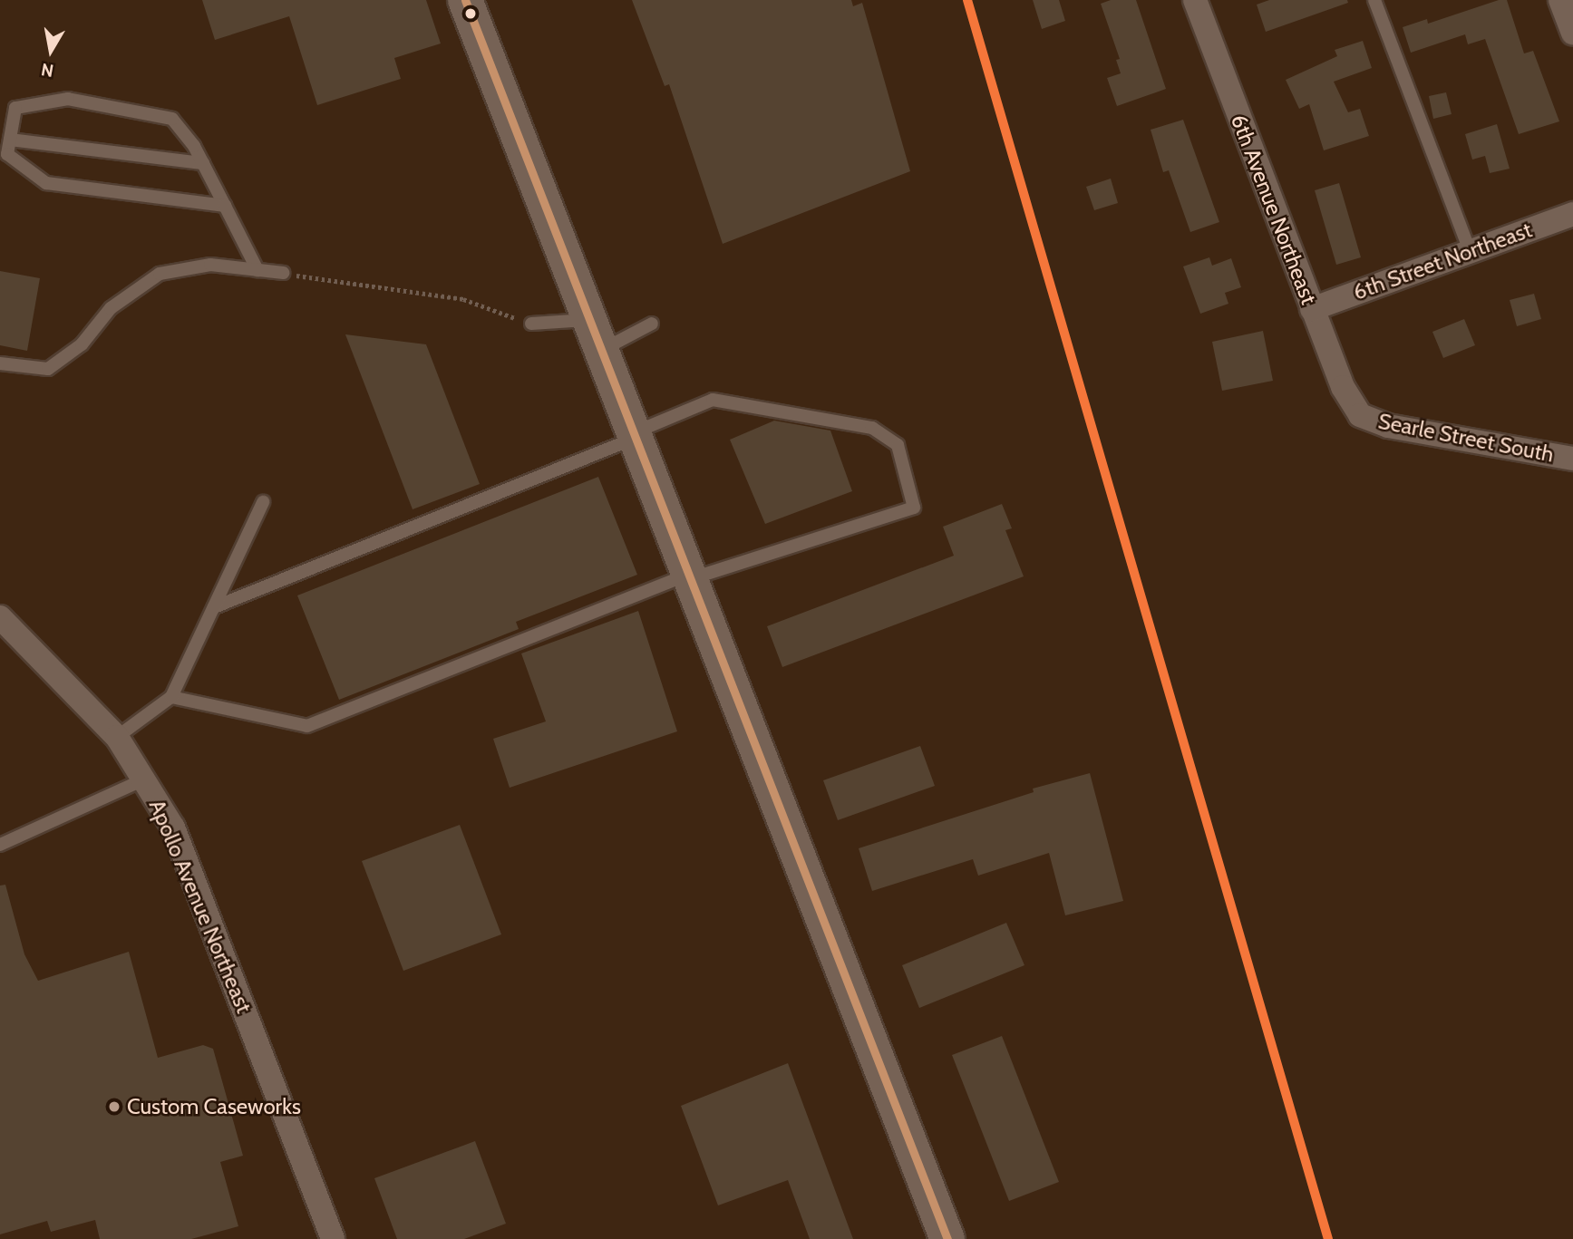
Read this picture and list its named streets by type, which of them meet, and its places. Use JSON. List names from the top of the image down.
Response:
{
  "streets": {
    "street": [
      "6th Avenue Northeast",
      "6th Street Northeast",
      "Searle Street South",
      "Apollo Avenue Northeast"
    ]
  },
  "crossings": [
    ["6th Avenue Northeast", "6th Street Northeast"],
    ["6th Avenue Northeast", "Searle Street South"]
  ],
  "places": ["Custom Caseworks"],
  "north": "bottom"
}
